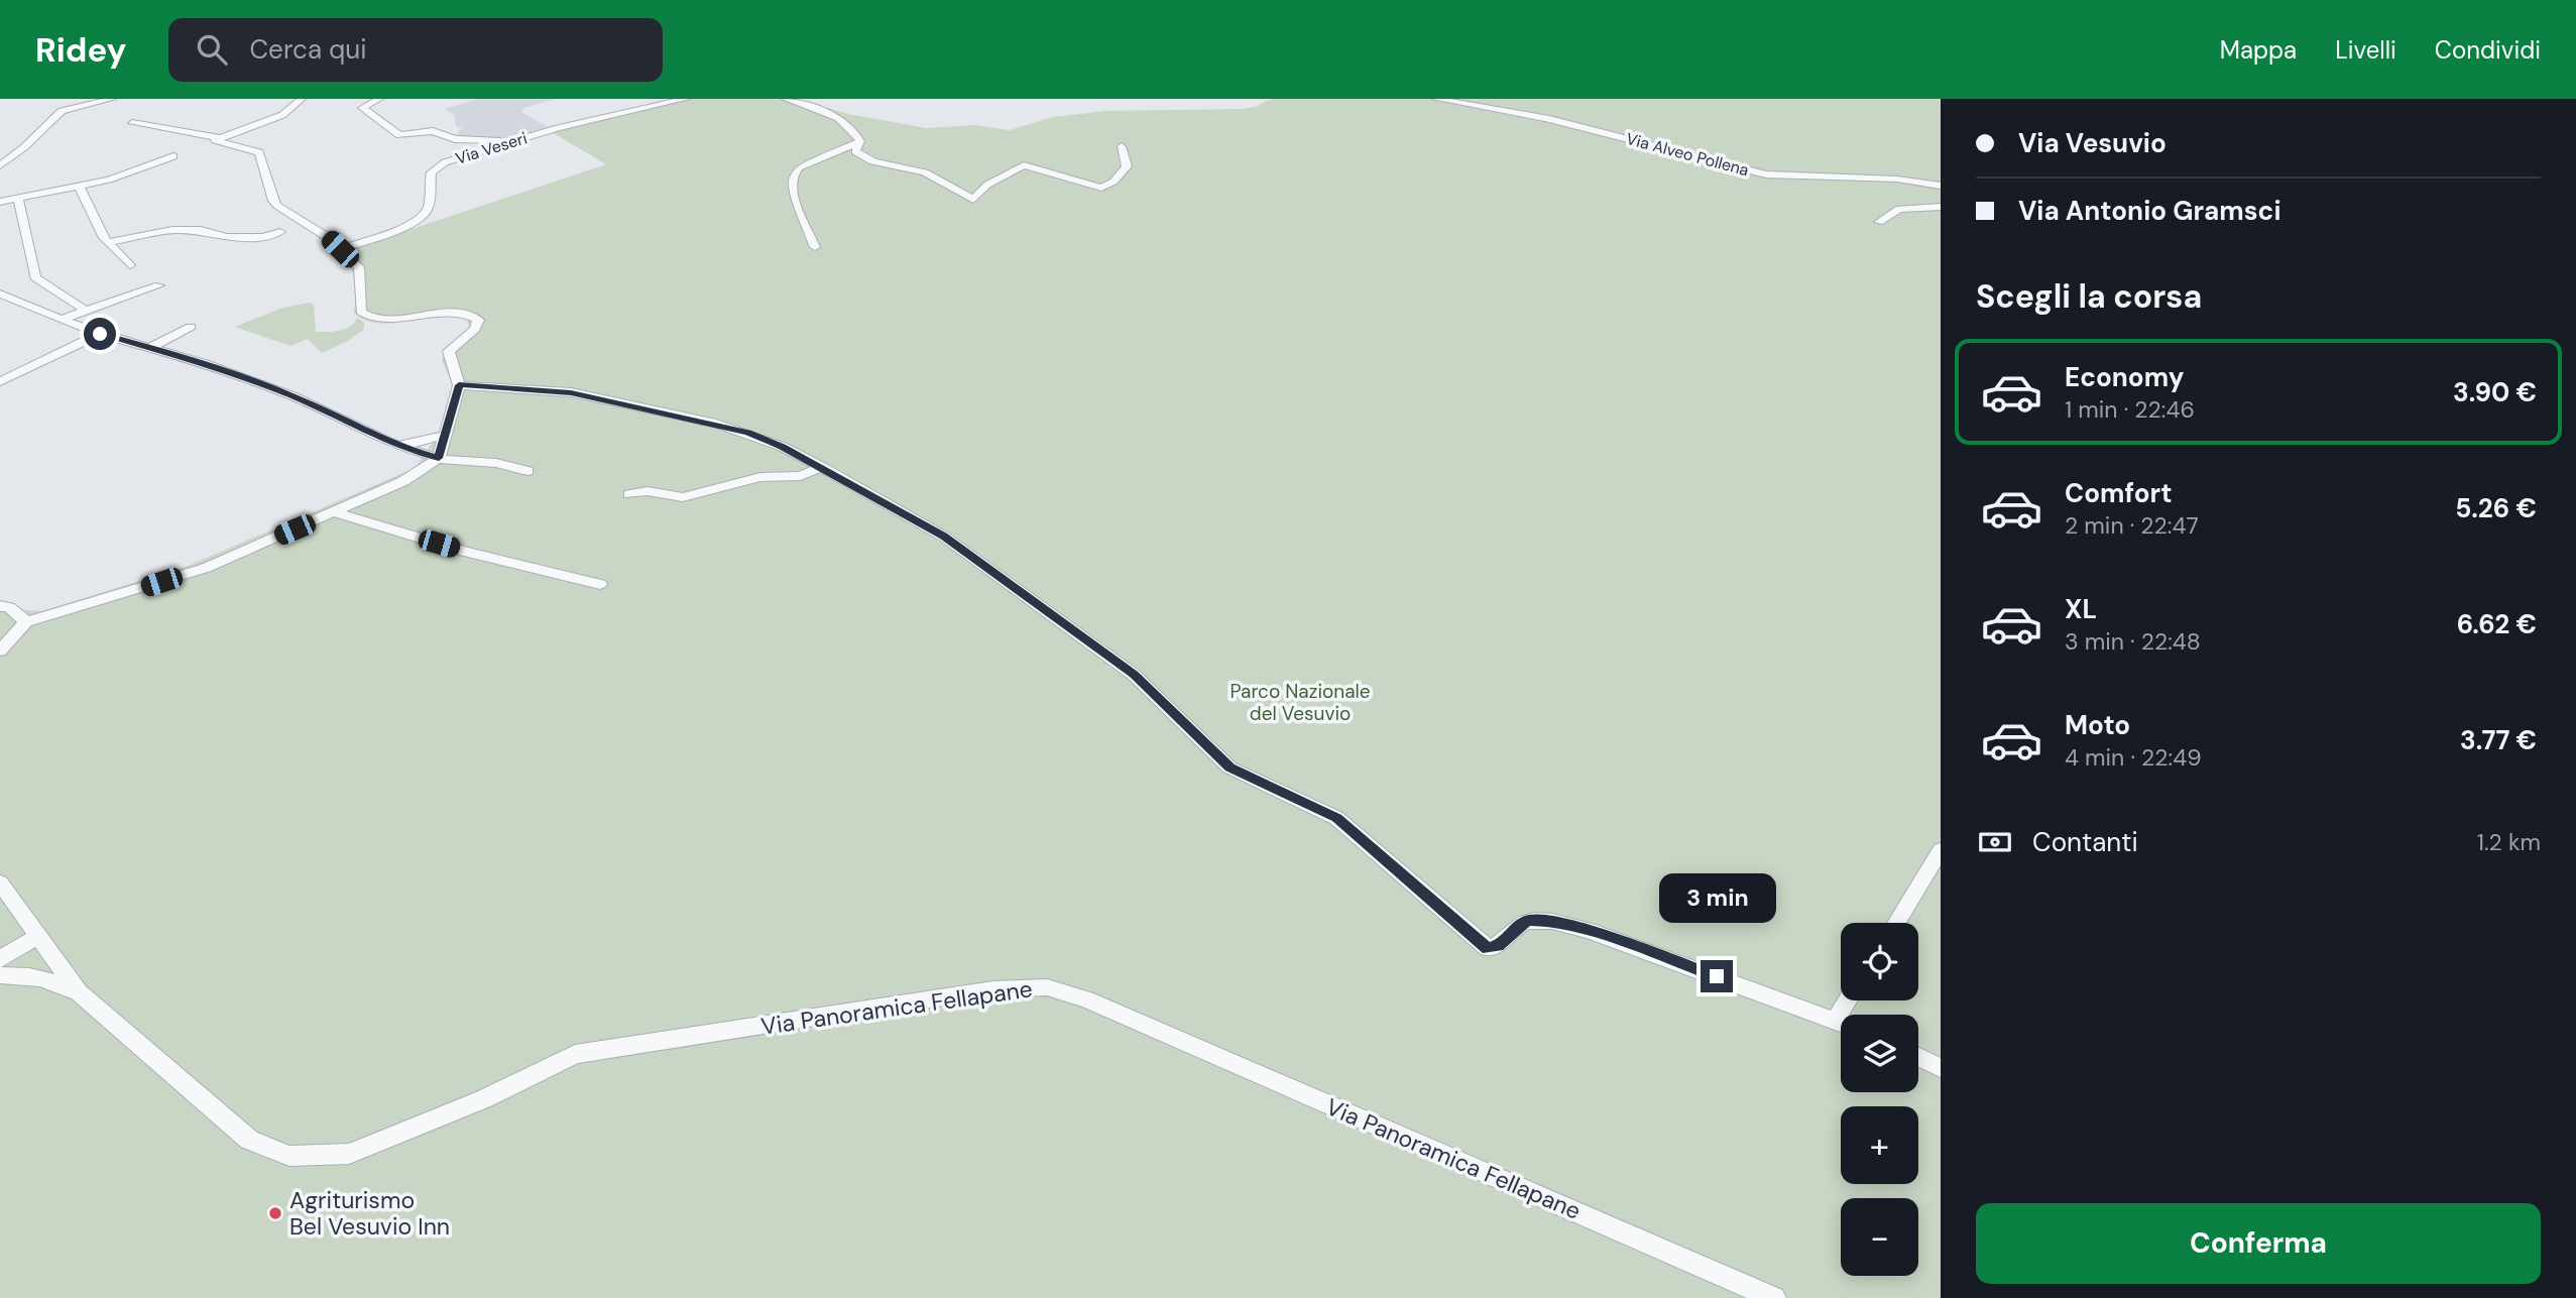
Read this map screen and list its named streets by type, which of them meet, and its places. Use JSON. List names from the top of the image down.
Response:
{
  "streets": {
    "street": ["Via Veseri", "Via Alveo Pollena", "Via Panoramica Fellapane"]
  },
  "parks": ["Parco Nazionale del Vesuvio"],
  "places": ["Agriturismo Bel Vesuvio Inn"],
  "page": {
    "header": "Ridey",
    "search": "Cerca qui",
    "nav": ["Mappa", "Livelli", "Condividi"],
    "banner": ["Via Vesuvio", "Via Antonio Gramsci"],
    "heading": "Scegli la corsa",
    "list": [
      {
        "name": "Economy",
        "note": "1 min · 22:46",
        "value": "3.90 €"
      },
      {
        "name": "Comfort",
        "note": "2 min · 22:47",
        "value": "5.26 €"
      },
      {
        "name": "XL",
        "note": "3 min · 22:48",
        "value": "6.62 €"
      },
      {
        "name": "Moto",
        "note": "4 min · 22:49",
        "value": "3.77 €"
      }
    ],
    "pay": ["Contanti", "1.2 km"],
    "bubble": "3 min",
    "map_buttons": ["+", "−"],
    "buttons": "Conferma"
  }
}
